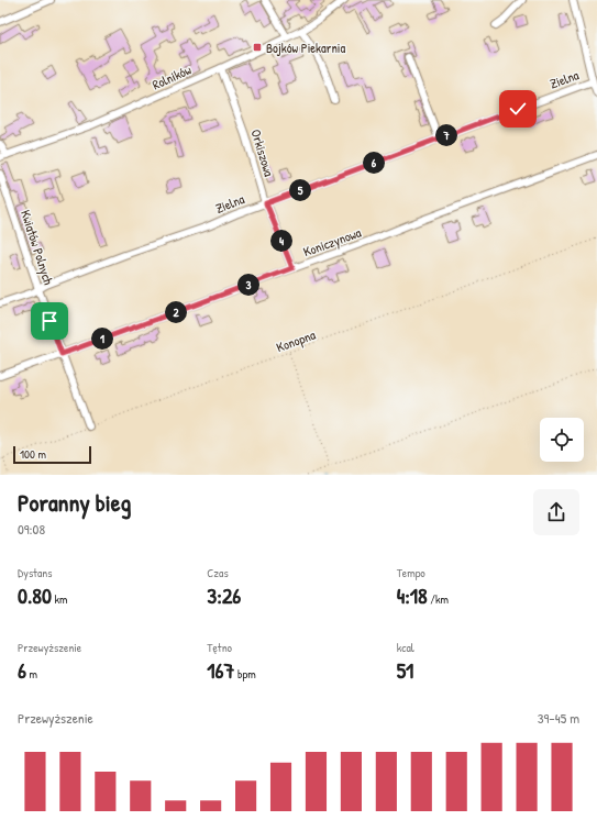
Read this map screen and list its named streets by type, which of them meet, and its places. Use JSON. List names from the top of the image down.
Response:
{
  "streets": {
    "street": [
      "Rolników",
      "Zielna",
      "Orkiszowa",
      "Koniczynowa",
      "Kwiatów Polnych"
    ],
    "path": ["Konopna"]
  },
  "crossings": [
    ["Rolników", "Orkiszowa"],
    ["Zielna", "Orkiszowa"],
    ["Zielna", "Kwiatów Polnych"],
    ["Orkiszowa", "Koniczynowa"],
    ["Koniczynowa", "Kwiatów Polnych"],
    ["Kwiatów Polnych", "Konopna"]
  ],
  "places": {
    "transit": ["Bojków Piekarnia"]
  },
  "scale_bar": "100 m",
  "page": {
    "pins": [
      "7",
      "6",
      "5",
      "4",
      "3",
      "2",
      "1"
    ],
    "scale": "100 m",
    "heading": ["Poranny bieg", "09:08"],
    "stats": [
      ["Dystans", "0.80 km"],
      ["Czas", "3:26"],
      ["Tempo", "4:18 /km"],
      ["Przewyższenie", "6 m"],
      ["Tętno", "167 bpm"],
      ["kcal", "51"]
    ],
    "chart": ["Przewyższenie", "39–45 m"]
  }
}
